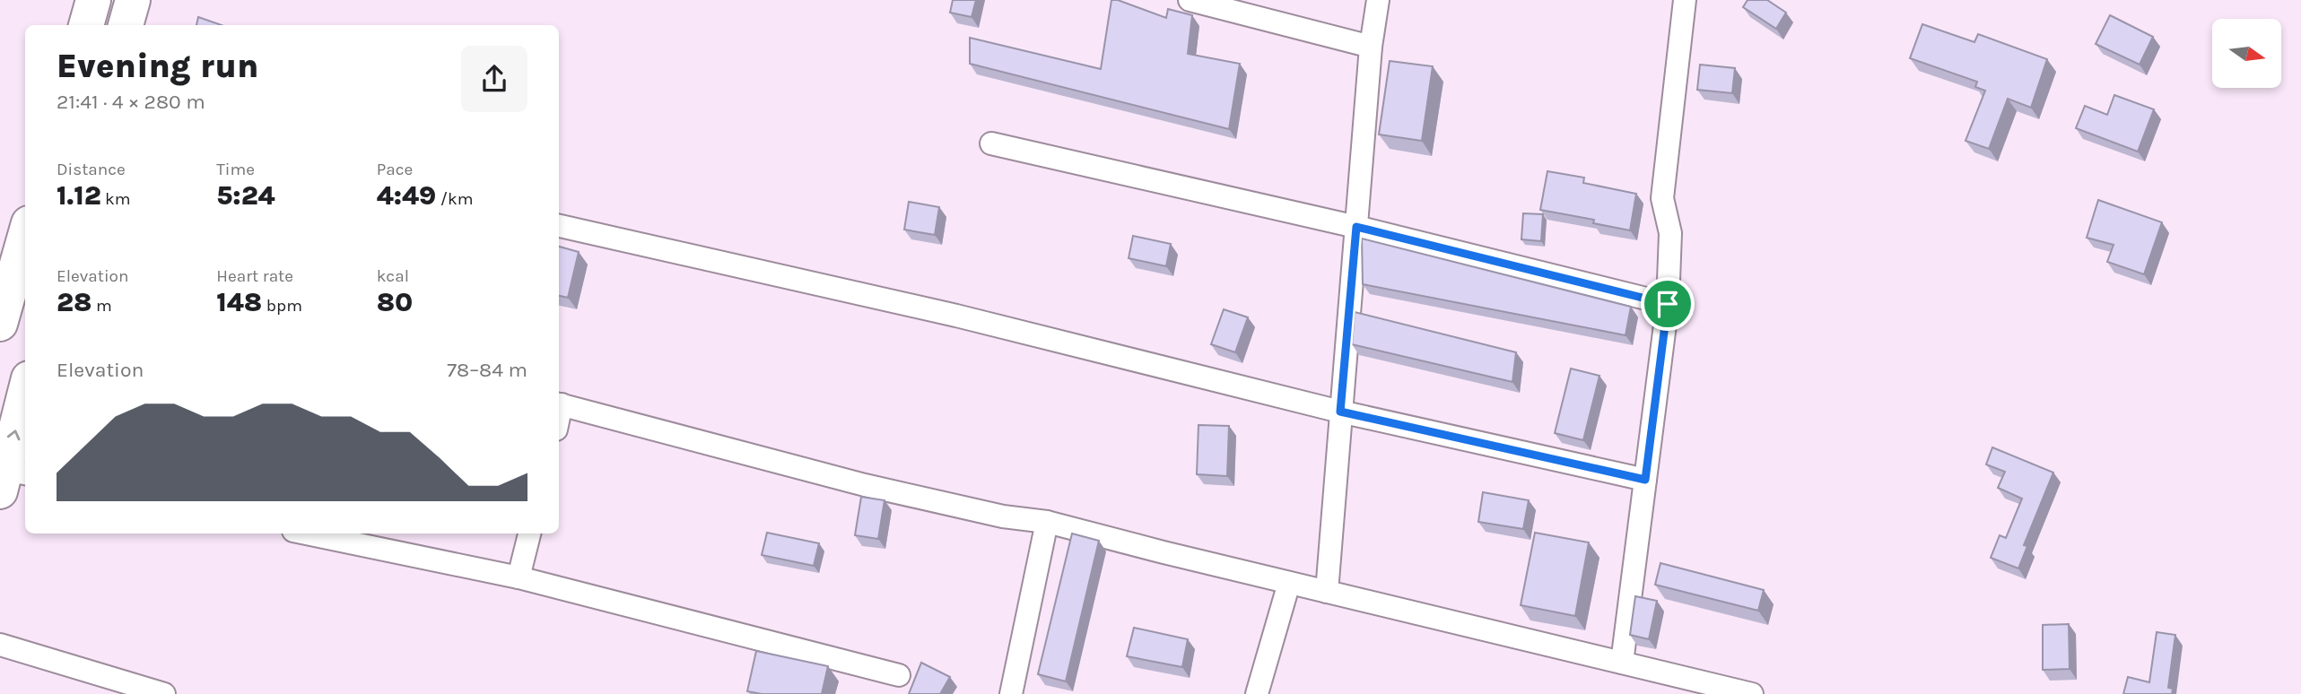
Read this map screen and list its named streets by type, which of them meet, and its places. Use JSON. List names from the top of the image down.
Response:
{
  "north": "right",
  "page": {
    "heading": ["Evening run", "21:41 · 4 × 280 m"],
    "stats": [
      ["Distance", "1.12 km"],
      ["Time", "5:24"],
      ["Pace", "4:49 /km"],
      ["Elevation", "28 m"],
      ["Heart rate", "148 bpm"],
      ["kcal", "80"]
    ],
    "chart": ["Elevation", "78–84 m"]
  }
}
